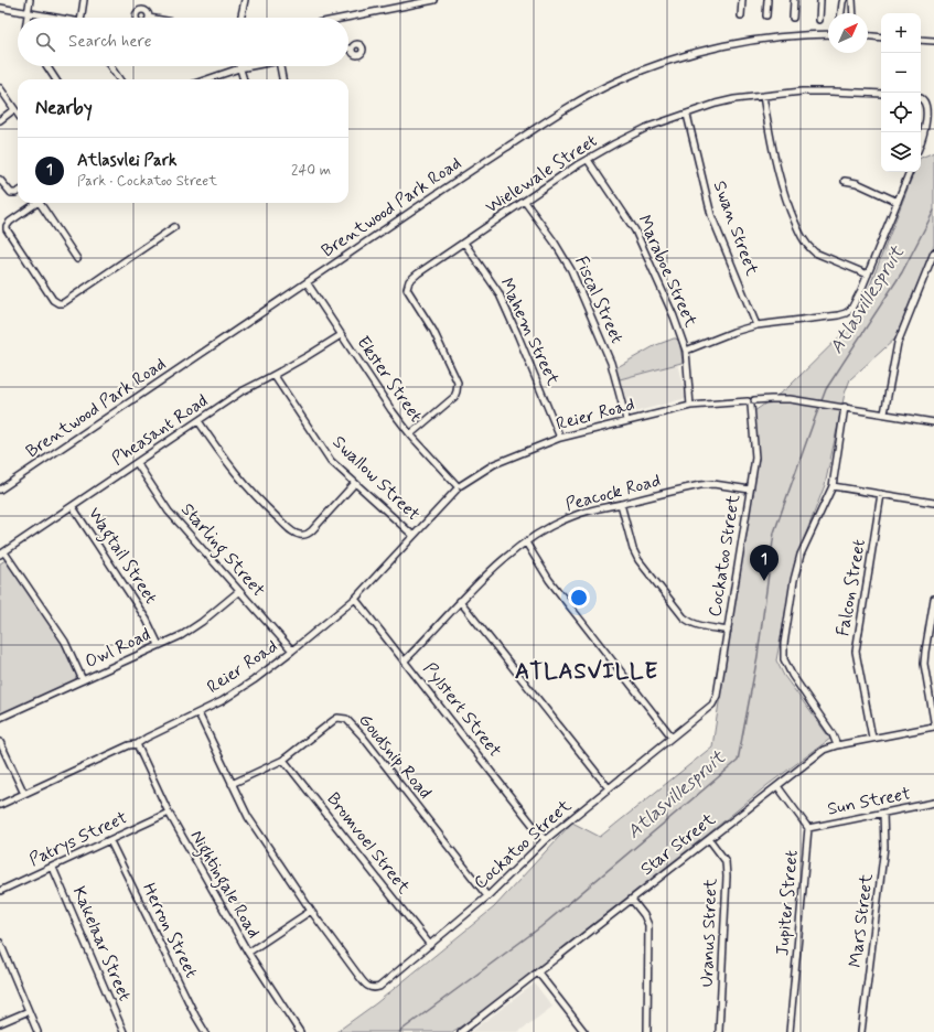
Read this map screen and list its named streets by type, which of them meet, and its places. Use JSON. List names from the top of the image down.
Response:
{
  "streets": {
    "street": [
      "Wielewale Street",
      "Brentwood Park Road",
      "Swan Street",
      "Maraboe Street",
      "Fiscal Street",
      "Mahem Street",
      "Ekster Street",
      "Reier Road",
      "Pheasant Road",
      "Swallow Street",
      "Peacock Road",
      "Starling Street",
      "Wagtail Street",
      "Cockatoo Street",
      "Falcon Street",
      "Owl Road",
      "Pylstert Street",
      "Goudsnip Road",
      "Sun Street",
      "Patrys Street",
      "Bromvoel Street",
      "Star Street",
      "Nightingale Road",
      "Jupiter Street",
      "Mars Street",
      "Herron Street",
      "Uranus Street",
      "Kakelaar Street"
    ]
  },
  "crossings": [
    ["Wielewale Street", "Swan Street"],
    ["Wielewale Street", "Maraboe Street"],
    ["Wielewale Street", "Fiscal Street"],
    ["Wielewale Street", "Mahem Street"],
    ["Wielewale Street", "Ekster Street"],
    ["Brentwood Park Road", "Ekster Street"],
    ["Maraboe Street", "Reier Road"],
    ["Fiscal Street", "Reier Road"],
    ["Mahem Street", "Reier Road"],
    ["Ekster Street", "Reier Road"],
    ["Ekster Street", "Pheasant Road"],
    ["Reier Road", "Swallow Street"],
    ["Reier Road", "Starling Street"],
    ["Reier Road", "Cockatoo Street"],
    ["Reier Road", "Pylstert Street"],
    ["Reier Road", "Nightingale Road"],
    ["Pheasant Road", "Swallow Street"],
    ["Pheasant Road", "Starling Street"],
    ["Pheasant Road", "Wagtail Street"],
    ["Peacock Road", "Cockatoo Street"],
    ["Peacock Road", "Pylstert Street"],
    ["Starling Street", "Owl Road"],
    ["Wagtail Street", "Owl Road"],
    ["Cockatoo Street", "Pylstert Street"],
    ["Cockatoo Street", "Goudsnip Road"],
    ["Cockatoo Street", "Bromvoel Street"],
    ["Falcon Street", "Star Street"],
    ["Goudsnip Road", "Bromvoel Street"],
    ["Sun Street", "Jupiter Street"],
    ["Sun Street", "Mars Street"],
    ["Patrys Street", "Nightingale Road"],
    ["Patrys Street", "Herron Street"],
    ["Patrys Street", "Kakelaar Street"],
    ["Star Street", "Jupiter Street"],
    ["Star Street", "Uranus Street"]
  ],
  "districts": ["ATLASVILLE"],
  "water": ["Atlasvillespruit"],
  "north": "top right",
  "page": {
    "map_buttons": ["+", "−"],
    "search": "Search here",
    "heading": "Nearby",
    "list": [
      {
        "mark": "1",
        "name": "Atlasvlei Park",
        "note": "Park · Cockatoo Street",
        "value": "240 m"
      }
    ],
    "pins": "1"
  }
}
